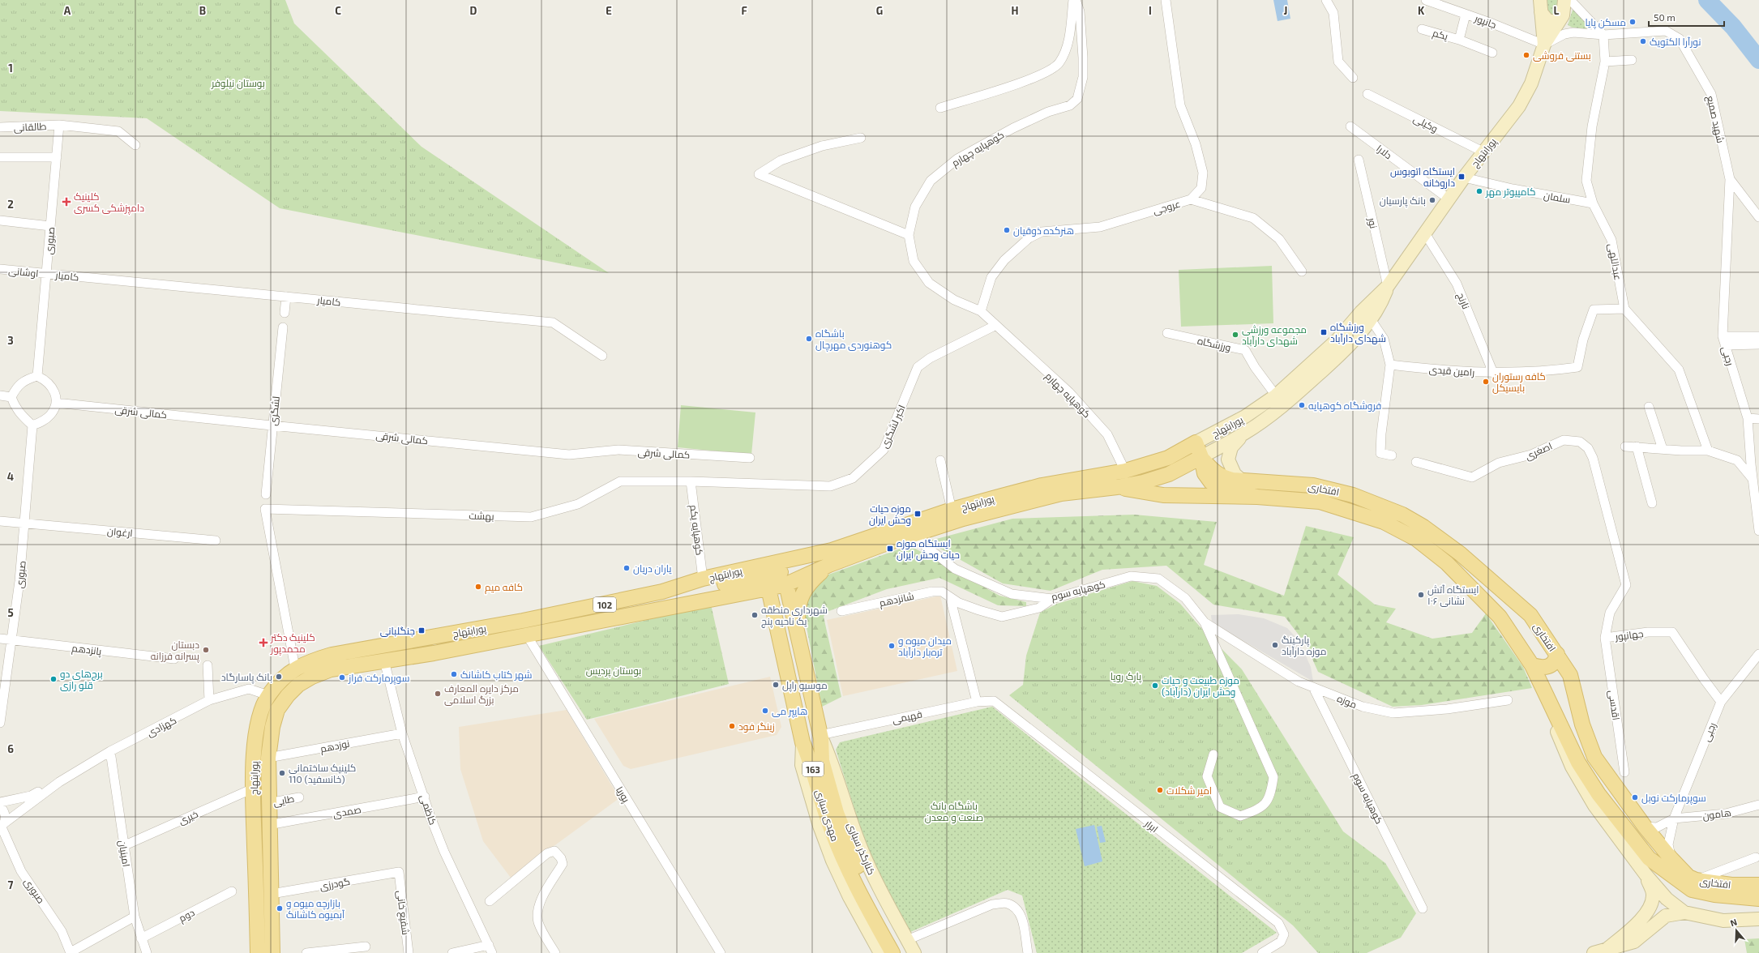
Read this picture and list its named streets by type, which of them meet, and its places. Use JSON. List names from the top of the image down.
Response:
{
  "streets": {
    "main road": [
      "پورابتهاج",
      "افتخاری",
      "102",
      "163",
      "مهدی سباری"
    ],
    "street": [
      "جانپور",
      "یکم",
      "شهید صمیع",
      "وکیلی",
      "طالقانی",
      "کوهپایه چهارم",
      "دلارا",
      "سلمان",
      "عروجی",
      "نور",
      "صبوری",
      "عبداللهی",
      "اوشانی",
      "کامیار",
      "نارنج",
      "ورزشگاه",
      "رجبی",
      "رامین قیدی",
      "لشگری",
      "کمالی شرقی",
      "اکبر لشگری",
      "اصغری",
      "بهشت",
      "کوهپایه یکم",
      "ارغوان",
      "کوهپایه سوم",
      "شانزدهم",
      "جهانپور",
      "پانزدهم",
      "موزه",
      "اقدسی",
      "فهیمی",
      "کهزادی",
      "نوزدهم",
      "پوریا",
      "طایی",
      "کاظمی",
      "صمدی",
      "هامون",
      "خیری",
      "ابرار",
      "امینیان",
      "گودرزی",
      "شفیع خانی",
      "دوم"
    ]
  },
  "crossings": [
    ["جانپور", "یکم"],
    ["جانپور", "شهید صمیع"],
    ["جانپور", "پورابتهاج"],
    ["جانپور", "102"],
    ["شهید صمیع", "پورابتهاج"],
    ["شهید صمیع", "عبداللهی"],
    ["شهید صمیع", "رجبی"],
    ["شهید صمیع", "102"],
    ["وکیلی", "پورابتهاج"],
    ["طالقانی", "صبوری"],
    ["کوهپایه چهارم", "پورابتهاج"],
    ["کوهپایه چهارم", "عروجی"],
    ["کوهپایه چهارم", "اکبر لشگری"],
    ["دلارا", "پورابتهاج"],
    ["پورابتهاج", "سلمان"],
    ["پورابتهاج", "نور"],
    ["پورابتهاج", "نارنج"],
    ["پورابتهاج", "ورزشگاه"],
    ["پورابتهاج", "افتخاری"],
    ["پورابتهاج", "بهشت"],
    ["پورابتهاج", "کوهپایه یکم"],
    ["پورابتهاج", "کوهپایه سوم"],
    ["پورابتهاج", "102"],
    ["پورابتهاج", "کهزادی"],
    ["پورابتهاج", "نوزدهم"],
    ["پورابتهاج", "163"],
    ["پورابتهاج", "پوریا"],
    ["پورابتهاج", "طایی"],
    ["پورابتهاج", "کاظمی"],
    ["پورابتهاج", "صمدی"],
    ["پورابتهاج", "مهدی سباری"],
    ["پورابتهاج", "خیری"],
    ["پورابتهاج", "گودرزی"],
    ["سلمان", "عبداللهی"],
    ["صبوری", "اوشانی"],
    ["صبوری", "کامیار"],
    ["صبوری", "کمالی شرقی"],
    ["صبوری", "ارغوان"],
    ["صبوری", "پانزدهم"],
    ["صبوری", "کهزادی"],
    ["عبداللهی", "رامین قیدی"],
    ["اوشانی", "کامیار"],
    ["نارنج", "رامین قیدی"],
    ["رجبی", "افتخاری"],
    ["رجبی", "جهانپور"],
    ["رجبی", "هامون"],
    ["لشگری", "کمالی شرقی"],
    ["اکبر لشگری", "بهشت"],
    ["اکبر لشگری", "کوهپایه یکم"],
    ["اصغری", "جهانپور"],
    ["بهشت", "کوهپایه یکم"],
    ["کوهپایه سوم", "شانزدهم"],
    ["کوهپایه سوم", "موزه"],
    ["جهانپور", "اقدسی"],
    ["فهیمی", "163"],
    ["فهیمی", "ابرار"],
    ["کهزادی", "امینیان"],
    ["نوزدهم", "کاظمی"],
    ["کاظمی", "صمدی"],
    ["خیری", "امینیان"],
    ["امینیان", "دوم"],
    ["گودرزی", "شفیع خانی"]
  ],
  "parks": [
    "بوستان نیلوفر",
    "بوستان پردیس",
    "پارک رویا",
    "باشگاه بانک صنعت و معدن"
  ],
  "places": {
    "other": [
      "مسکن پایا",
      "نورآرا الکتویک",
      "بستنی فروشی",
      "کامپیوتر مهر",
      "بانک پارسیان",
      "هنرکده ذوقیان",
      "مجموعه ورزشی شهدای دارآباد",
      "باشگاه کوهنوردی مهرچال",
      "کافه رستوران بایسیکل",
      "فروشگاه کوهپایه",
      "یاران دریان",
      "کافه میم",
      "ایستگاه آتش نشانی ۱۰۶",
      "شهرداری منطقه یک ناحیه پنج",
      "پارکینگ موزه دارآباد",
      "میدان میوه و تره‌بار دارآباد",
      "دبستان پسرانه فرزانه",
      "شهر کتاب کاشانک",
      "بانک پاسارگاد",
      "سوپرمارکت فراز",
      "برج‌های دو قلو رازی",
      "موسیو راپل",
      "موزه طبیعت و حیات وحش ایران (دارآباد)",
      "مرکز دایره المعارف بزرگ اسلامی",
      "هایپر می",
      "زینگر فود",
      "کلینیک ساختمانی 110 (خانسفید)",
      "امیر شکلات",
      "سوپرمارکت نوبل",
      "بازارچه میوه و آبمیوه کاشانک"
    ],
    "transit": [
      "ایستگاه اتوبوس داروخانه",
      "ورزشگاه شهدای دارآباد",
      "موزه حیات وحش ایران",
      "ایستگاه موزه حیات وحش ایران",
      "جنگلبانی"
    ],
    "health": ["کلینیک دامپزشکی کسری", "کلینیک دکتر محمدپور"]
  },
  "scale_bar": "50 m",
  "north": "top",
  "grid": {
    "columns": [
      "A",
      "B",
      "C",
      "D",
      "E",
      "F",
      "G",
      "H",
      "I",
      "J",
      "K",
      "L"
    ],
    "rows": [
      "1",
      "2",
      "3",
      "4",
      "5",
      "6",
      "7"
    ]
  }
}
